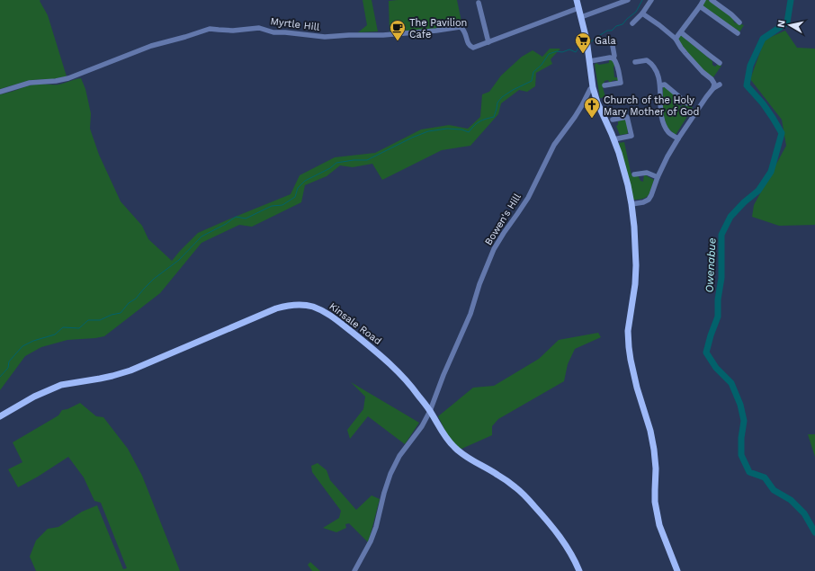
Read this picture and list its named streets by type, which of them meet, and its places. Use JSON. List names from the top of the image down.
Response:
{
  "streets": {
    "main road": ["Kinsale Road"],
    "street": ["Myrtle Hill", "Bowen's Hill"]
  },
  "crossings": [
    ["Bowen's Hill", "Kinsale Road"]
  ],
  "water": ["Owenabue"],
  "places": {
    "cafe": ["The Pavilion Cafe"],
    "supermarket": ["Gala"],
    "church": ["Church of the Holy Mary Mother of God"]
  },
  "north": "left"
}
